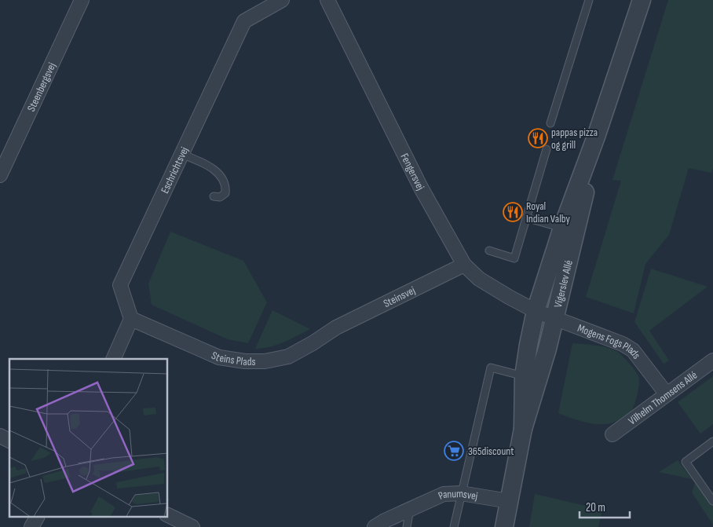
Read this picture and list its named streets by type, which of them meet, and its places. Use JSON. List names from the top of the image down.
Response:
{
  "streets": {
    "street": [
      "Steenbergsvej",
      "Eschrichtsvej",
      "Fengersvej",
      "Vigerslev Allé",
      "Steinsvej",
      "Mogens Fogs Plads",
      "Steins Plads",
      "Vilhelm Thomsens Allé",
      "Panumsvej"
    ]
  },
  "crossings": [
    ["Eschrichtsvej", "Steins Plads"],
    ["Fengersvej", "Vigerslev Allé"],
    ["Fengersvej", "Steinsvej"],
    ["Fengersvej", "Mogens Fogs Plads"],
    ["Vigerslev Allé", "Mogens Fogs Plads"],
    ["Vigerslev Allé", "Panumsvej"],
    ["Steinsvej", "Steins Plads"],
    ["Mogens Fogs Plads", "Vilhelm Thomsens Allé"]
  ],
  "places": {
    "restaurant": ["pappas pizza og grill", "Royal Indian Valby"],
    "supermarket": ["365discount"]
  },
  "scale_bar": "20 m"
}
